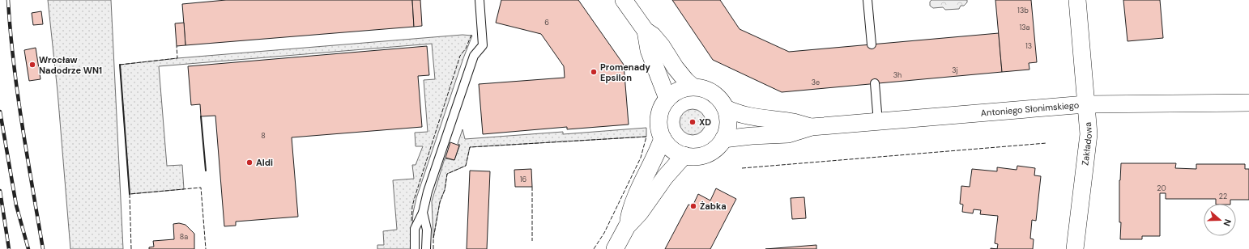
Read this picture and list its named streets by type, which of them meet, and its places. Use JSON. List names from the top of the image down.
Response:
{
  "streets": {
    "street": ["Antoniego Słonimskiego", "Zakładowa"]
  },
  "crossings": [
    ["Antoniego Słonimskiego", "Zakładowa"]
  ],
  "places": [
    "Wrocław Nadodrze WN1",
    "Promenady Epsilon",
    "XD",
    "Aldi",
    "Żabka"
  ],
  "house_numbers": [
    "13b",
    "6",
    "13a",
    "13",
    "3j",
    "3h",
    "3e",
    "8",
    "16",
    "20",
    "22",
    "8a"
  ],
  "north": "right"
}
